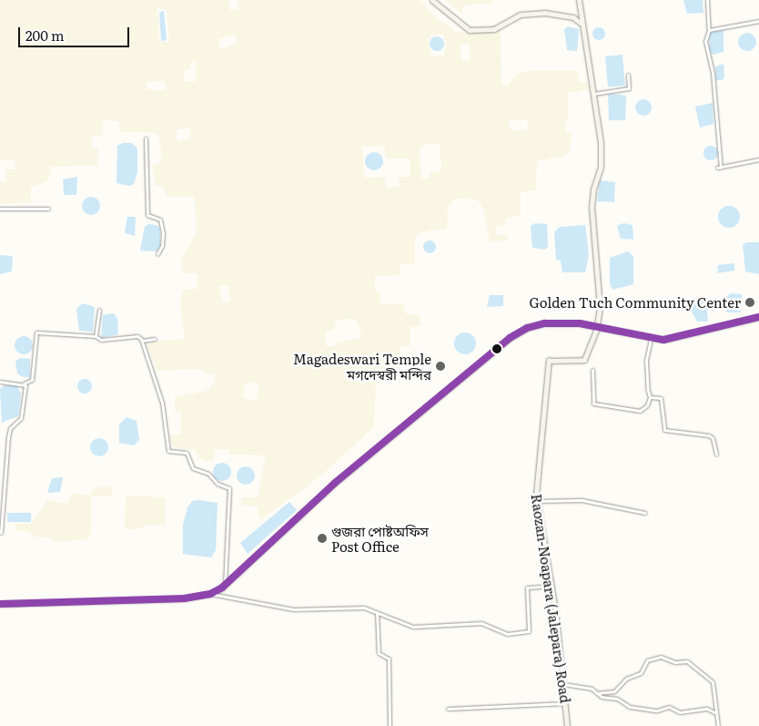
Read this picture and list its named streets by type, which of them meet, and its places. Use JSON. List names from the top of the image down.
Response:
{
  "streets": {
    "main road": ["Raozan-Noapara (Jalepara) Road"]
  },
  "places": ["Golden Tuch Community Center", "Magadeswari Temple মগদেস্বরী মন্দির", "গুজরা পোষ্টঅফিস Post Office"],
  "scale_bar": "200 m"
}
